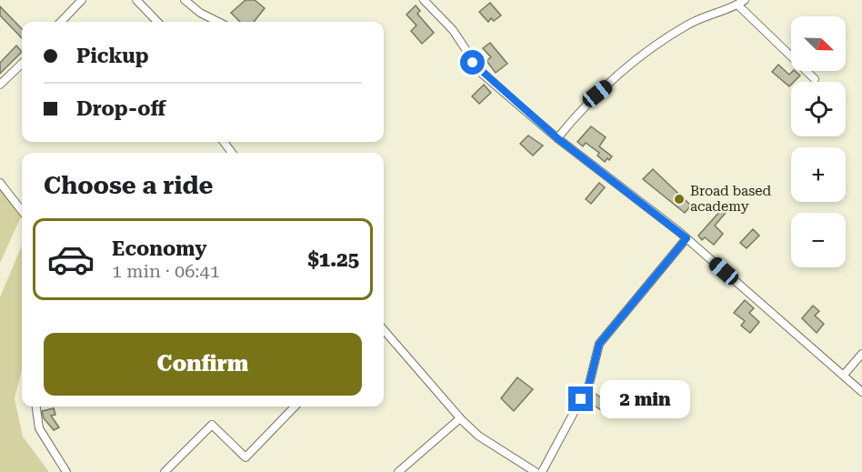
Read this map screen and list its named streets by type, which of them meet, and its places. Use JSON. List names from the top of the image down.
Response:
{
  "places": ["Broad based academy"],
  "north": "bottom right",
  "page": {
    "map_buttons": ["+", "−"],
    "banner": ["Pickup", "Drop-off"],
    "heading": "Choose a ride",
    "list": [
      {
        "name": "Economy",
        "note": "1 min · 06:41",
        "value": "$1.25"
      }
    ],
    "buttons": "Confirm",
    "bubble": "2 min"
  }
}
